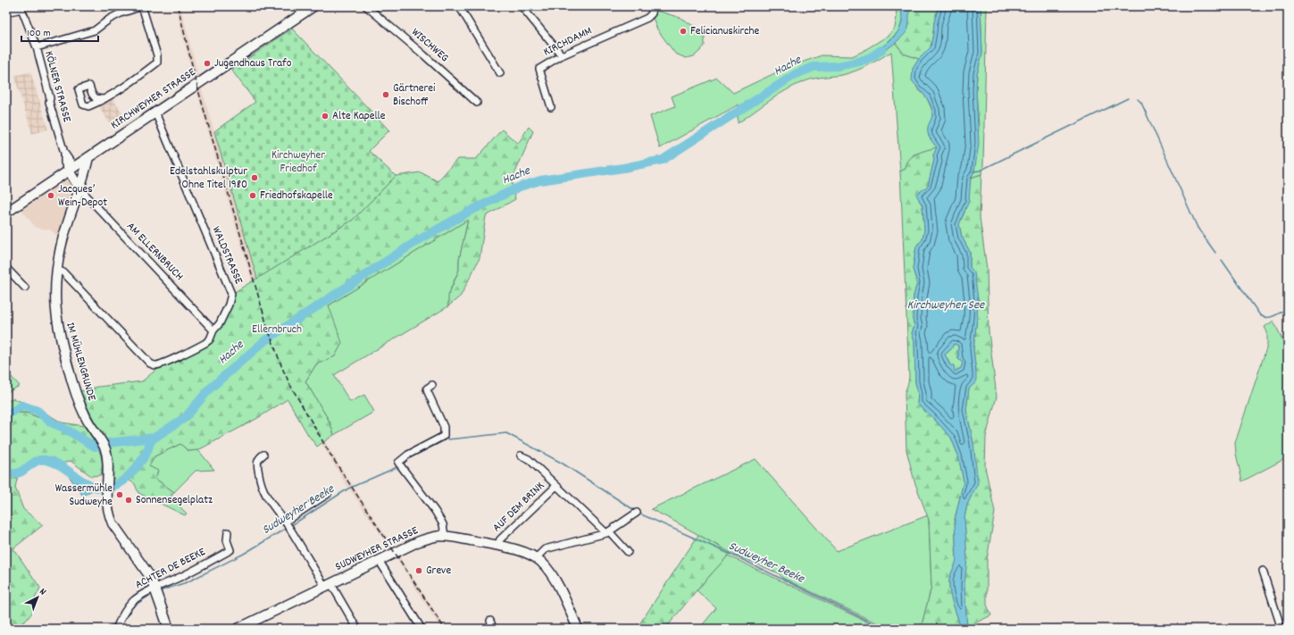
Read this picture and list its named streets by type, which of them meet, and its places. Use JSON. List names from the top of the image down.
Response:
{
  "streets": {
    "main road": ["KIRCHWEYHER STRASSE", "IM MÜHLENGRUNDE", "SUDWEYHER STRASSE"],
    "street": [
      "KIRCHDAMM",
      "WISCHWEG",
      "KÖLNER STRASSE",
      "AM ELLERNBRUCH",
      "WALDSTRASSE",
      "AUF DEM BRINK",
      "ACHTER DE BEEKE"
    ]
  },
  "crossings": [
    ["KÖLNER STRASSE", "KIRCHWEYHER STRASSE"],
    ["KIRCHWEYHER STRASSE", "WALDSTRASSE"],
    ["KIRCHWEYHER STRASSE", "IM MÜHLENGRUNDE"],
    ["AM ELLERNBRUCH", "WALDSTRASSE"],
    ["AM ELLERNBRUCH", "IM MÜHLENGRUNDE"],
    ["WALDSTRASSE", "IM MÜHLENGRUNDE"],
    ["IM MÜHLENGRUNDE", "ACHTER DE BEEKE"],
    ["AUF DEM BRINK", "SUDWEYHER STRASSE"]
  ],
  "water": ["Hache", "Kirchweyher See", "Sudweyher Beeke"],
  "parks": ["Kirchweyher Friedhof", "Ellernbruch"],
  "places": [
    "Felicianuskirche",
    "Jugendhaus Trafo",
    "Gärtnerei Bischoff",
    "Alte Kapelle",
    "Edelstahlskulptur Ohne Titel 1980",
    "Jacques’ Wein-Depot",
    "Friedhofskapelle",
    "Wassermühle Sudweyhe",
    "Sonnensegelplatz",
    "Greve"
  ],
  "scale_bar": "100 m",
  "north": "top right"
}
